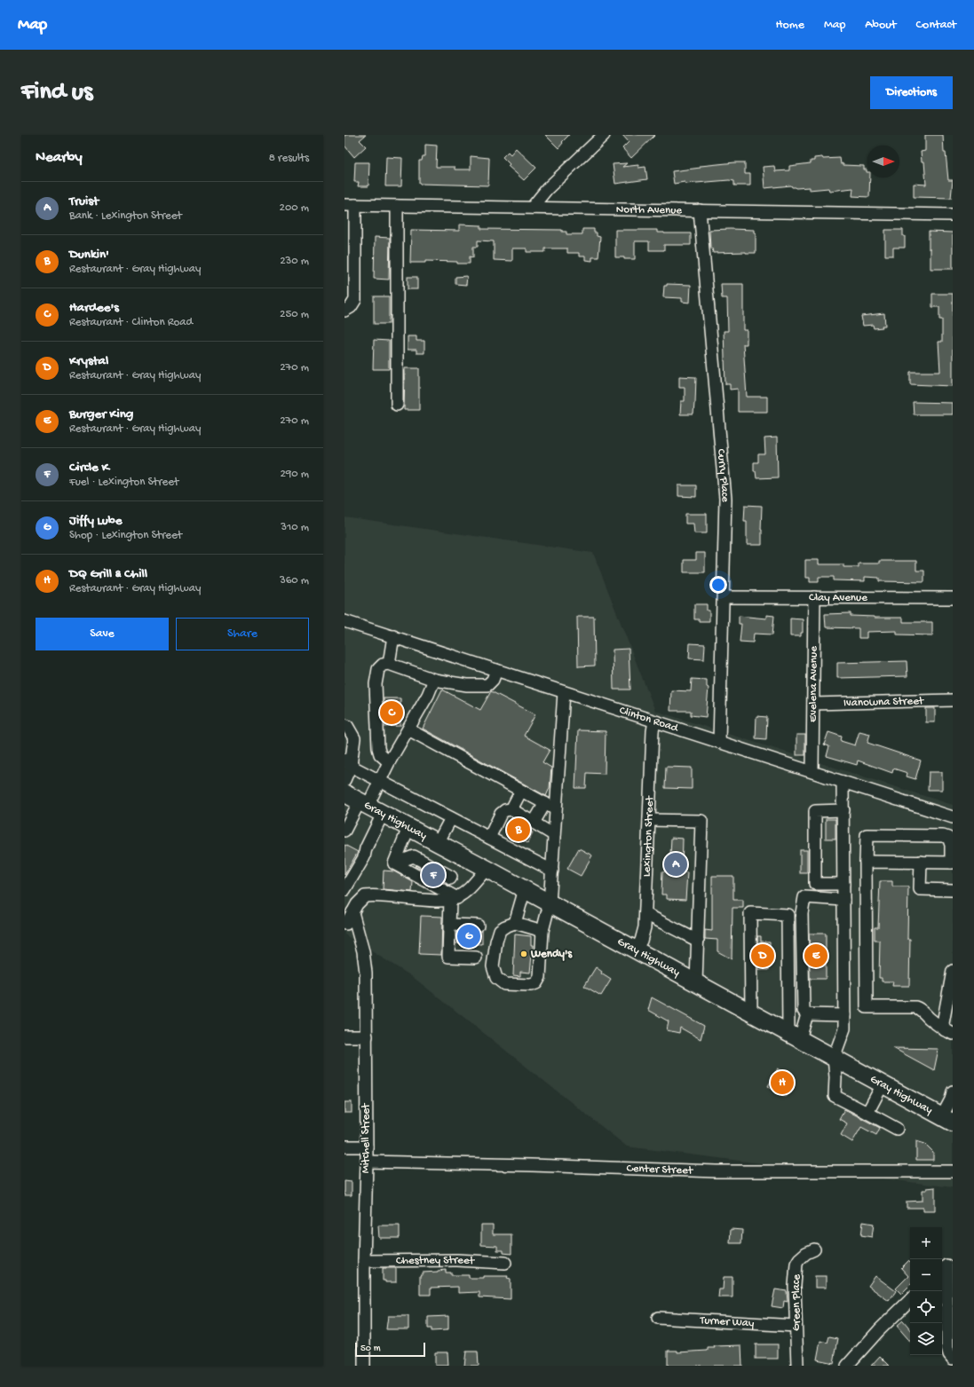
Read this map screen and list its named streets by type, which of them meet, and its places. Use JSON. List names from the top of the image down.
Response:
{
  "streets": {
    "highway": ["Gray Highway"],
    "street": [
      "North Avenue",
      "Curry Place",
      "Clay Avenue",
      "Evelena Avenue",
      "Ivanowna Street",
      "Clinton Road",
      "Lexington Street",
      "Mitchell Street",
      "Center Street",
      "Chestney Street",
      "Green Place",
      "Turner Way"
    ]
  },
  "crossings": [
    ["North Avenue", "Curry Place"],
    ["Curry Place", "Clay Avenue"],
    ["Curry Place", "Clinton Road"],
    ["Clay Avenue", "Evelena Avenue"],
    ["Evelena Avenue", "Ivanowna Street"],
    ["Evelena Avenue", "Clinton Road"],
    ["Clinton Road", "Lexington Street"],
    ["Gray Highway", "Lexington Street"],
    ["Mitchell Street", "Center Street"],
    ["Mitchell Street", "Chestney Street"],
    ["Green Place", "Turner Way"]
  ],
  "places": ["Wendy's"],
  "scale_bar": "50 m",
  "north": "right",
  "page": {
    "header": "Map",
    "nav": [
      "Home",
      "Map",
      "About",
      "Contact"
    ],
    "buttons": [
      "Directions",
      ["Save", "Share"]
    ],
    "title": "Find us",
    "heading": ["Nearby", "8 results"],
    "list": [
      {
        "mark": "A",
        "name": "Truist",
        "note": "Bank · Lexington Street",
        "value": "200 m"
      },
      {
        "mark": "B",
        "name": "Dunkin'",
        "note": "Restaurant · Gray Highway",
        "value": "230 m"
      },
      {
        "mark": "C",
        "name": "Hardee's",
        "note": "Restaurant · Clinton Road",
        "value": "250 m"
      },
      {
        "mark": "D",
        "name": "Krystal",
        "note": "Restaurant · Gray Highway",
        "value": "270 m"
      },
      {
        "mark": "E",
        "name": "Burger King",
        "note": "Restaurant · Gray Highway",
        "value": "270 m"
      },
      {
        "mark": "F",
        "name": "Circle K",
        "note": "Fuel · Lexington Street",
        "value": "290 m"
      },
      {
        "mark": "G",
        "name": "Jiffy Lube",
        "note": "Shop · Lexington Street",
        "value": "310 m"
      },
      {
        "mark": "H",
        "name": "DQ Grill & Chill",
        "note": "Restaurant · Gray Highway",
        "value": "360 m"
      }
    ],
    "pins": [
      "C",
      "B",
      "A",
      "F",
      "G",
      "D",
      "E",
      "H"
    ],
    "map_buttons": ["+", "−"],
    "scale": "50 m"
  }
}
